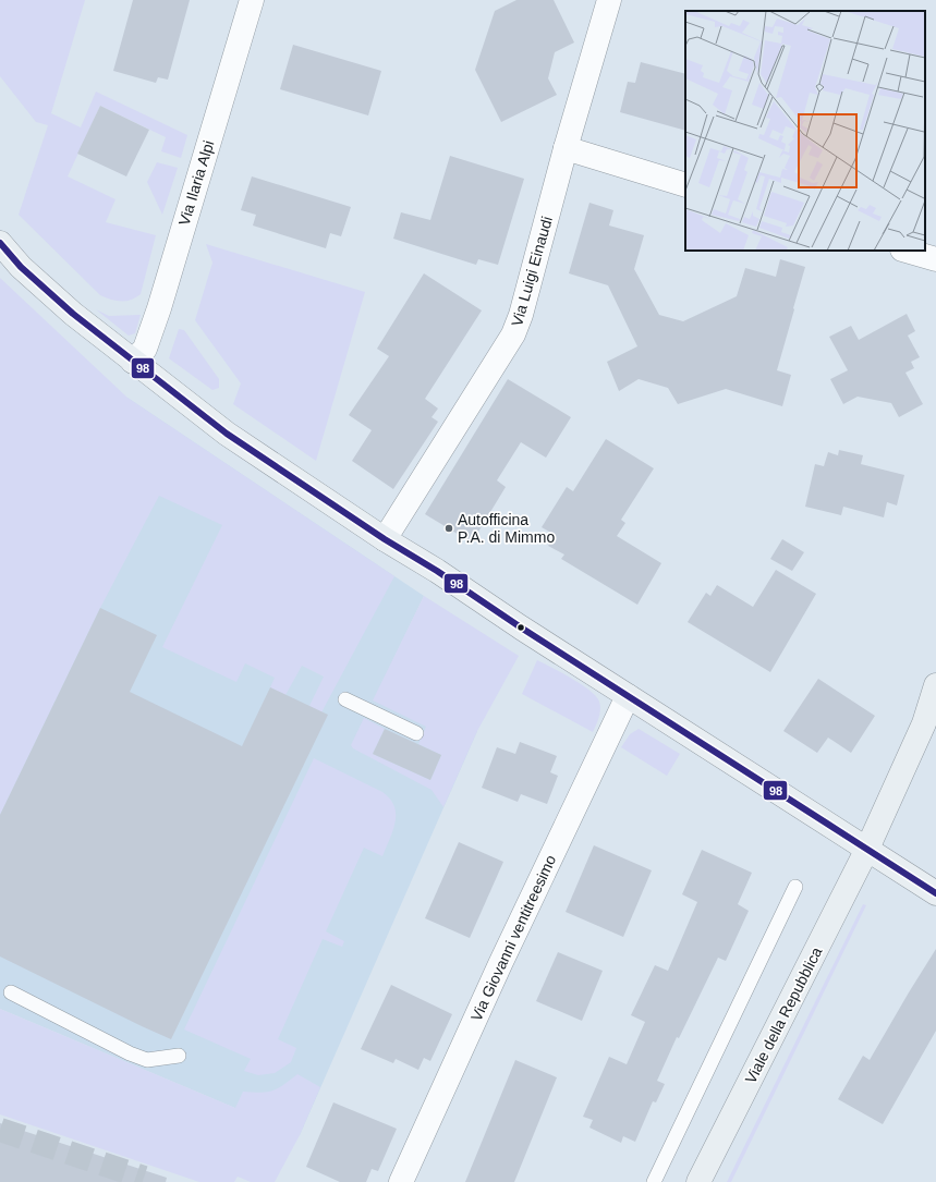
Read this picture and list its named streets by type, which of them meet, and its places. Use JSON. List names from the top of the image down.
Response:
{
  "streets": {
    "street": [
      "Via Ilaria Alpi",
      "Via Luigi Einaudi",
      "Via Giovanni ventitreesimo",
      "Viale della Repubblica"
    ]
  },
  "places": ["Autofficina P.A. di Mimmo"],
  "lines": ["transit line 98"]
}
